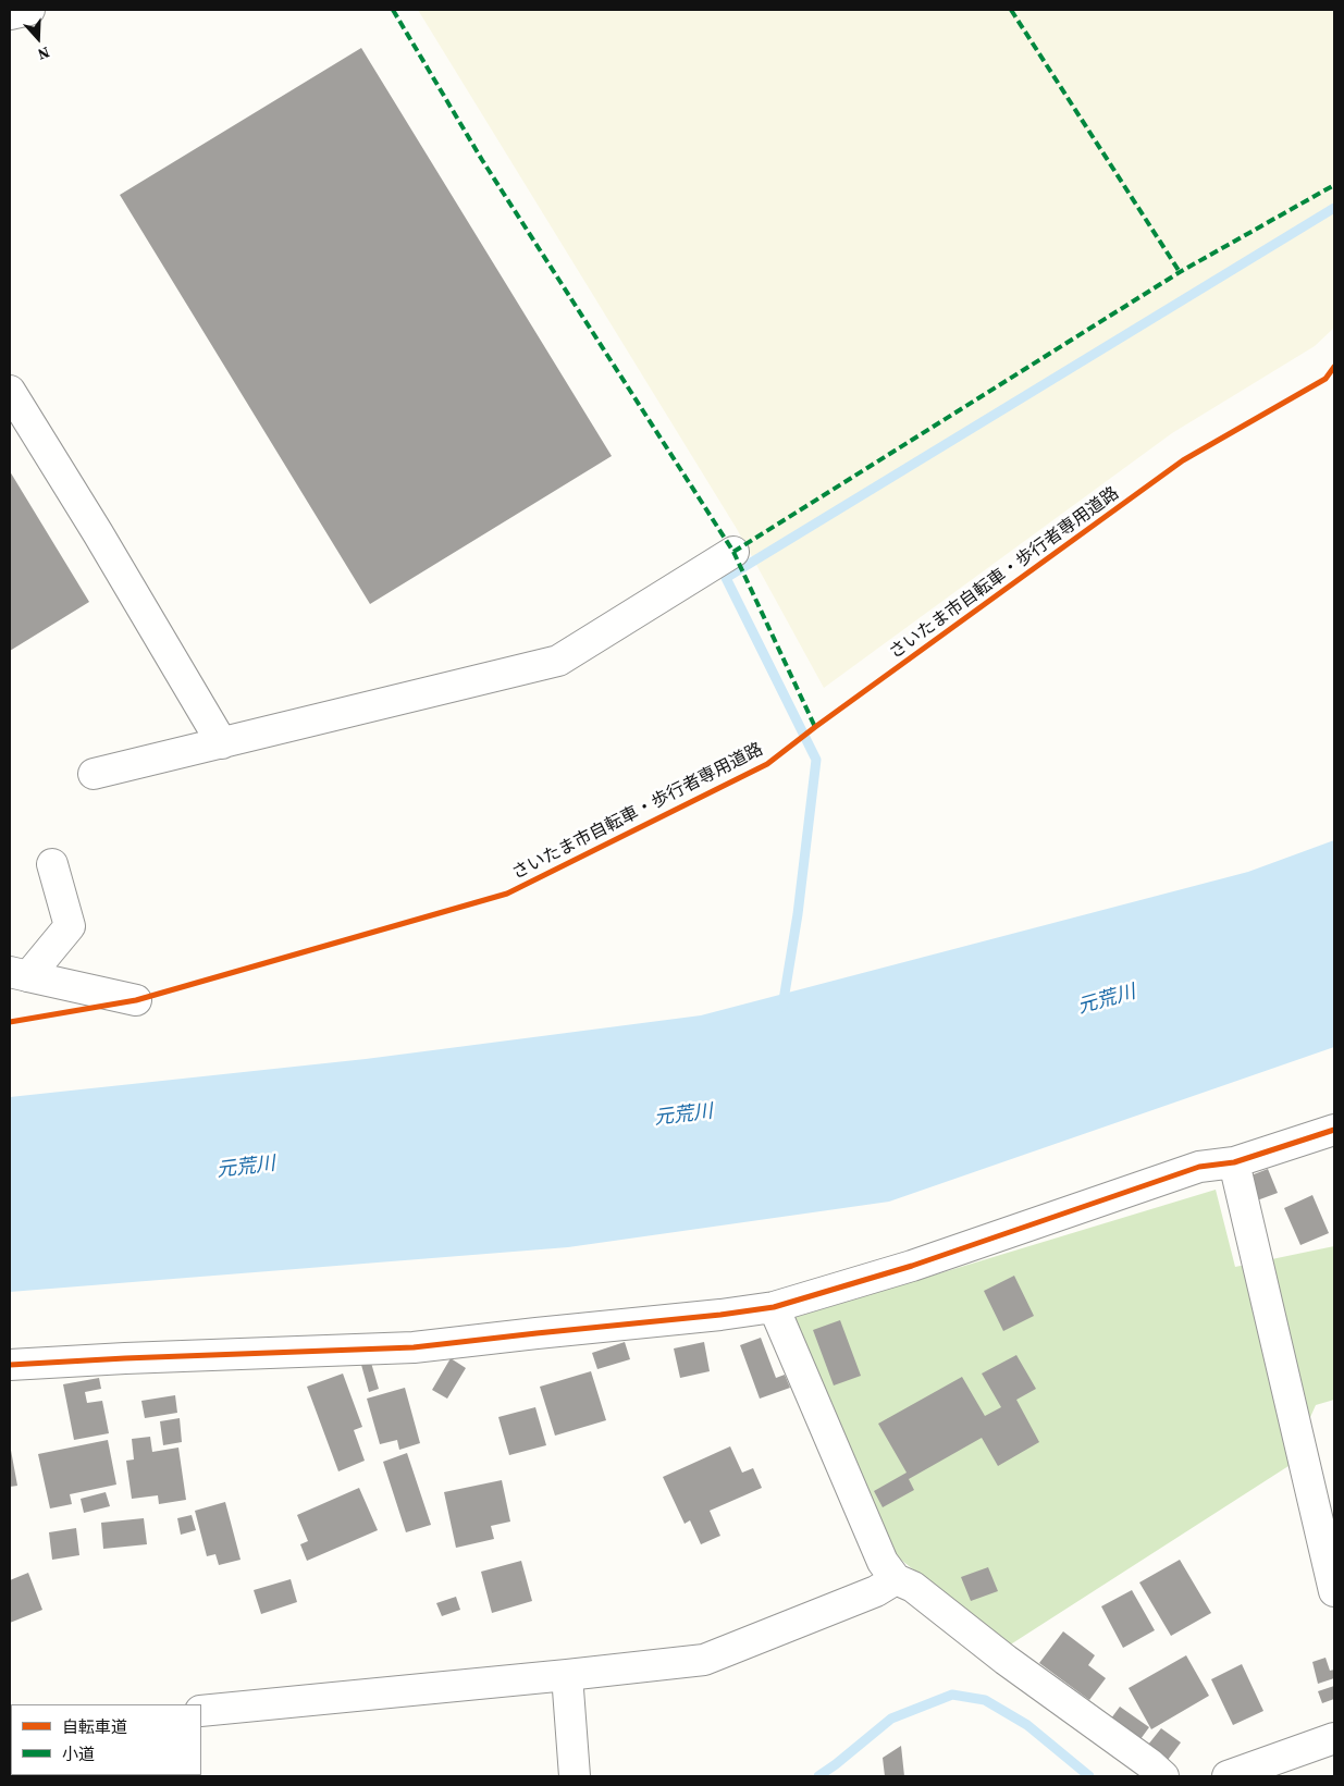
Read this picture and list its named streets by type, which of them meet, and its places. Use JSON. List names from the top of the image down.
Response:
{
  "streets": {
    "cycle path": ["さいたま市自転車・歩行者専用道路"]
  },
  "water": ["元荒川"],
  "legend": ["自転車道", "小道"],
  "north": "bottom"
}
